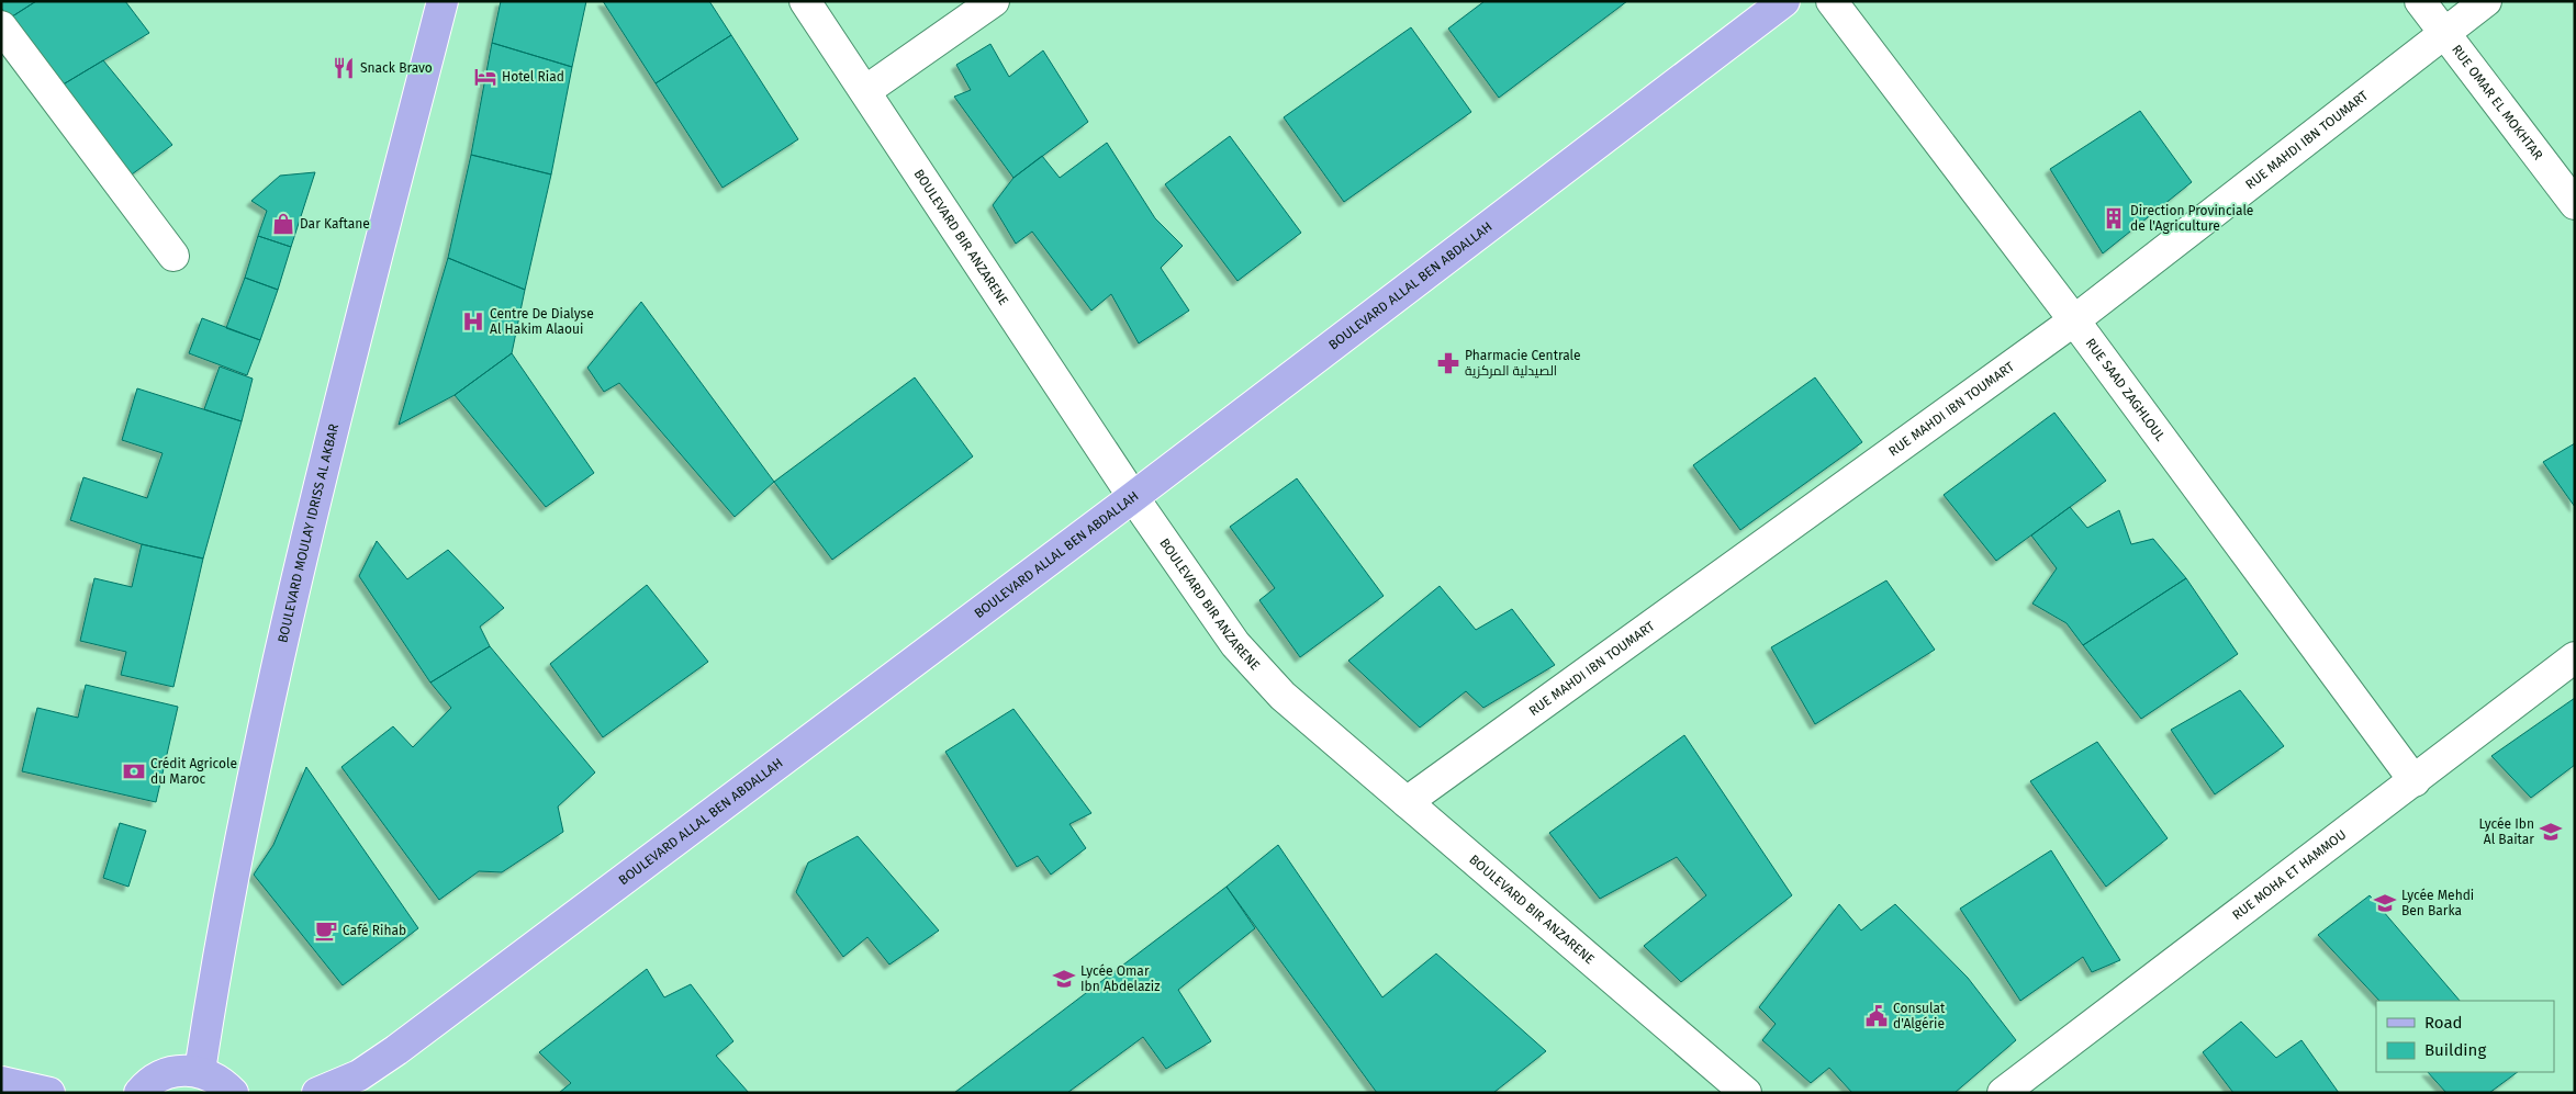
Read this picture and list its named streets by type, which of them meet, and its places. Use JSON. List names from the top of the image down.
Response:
{
  "streets": {
    "main road": ["BOULEVARD ALLAL BEN ABDALLAH", "BOULEVARD MOULAY IDRISS AL AKBAR"],
    "street": [
      "RUE OMAR EL MOKHTAR",
      "RUE MAHDI IBN TOUMART",
      "BOULEVARD BIR ANZARENE",
      "RUE SAAD ZAGHLOUL",
      "RUE MOHA ET HAMMOU"
    ]
  },
  "crossings": [
    ["RUE OMAR EL MOKHTAR", "RUE MAHDI IBN TOUMART"],
    ["RUE MAHDI IBN TOUMART", "BOULEVARD BIR ANZARENE"],
    ["RUE MAHDI IBN TOUMART", "RUE SAAD ZAGHLOUL"],
    ["BOULEVARD BIR ANZARENE", "BOULEVARD ALLAL BEN ABDALLAH"],
    ["RUE SAAD ZAGHLOUL", "RUE MOHA ET HAMMOU"]
  ],
  "places": {
    "restaurant": ["Snack Bravo"],
    "hotel": ["Hotel Riad"],
    "building": ["Direction Provinciale de l'Agriculture"],
    "shop": ["Dar Kaftane"],
    "hospital": ["Centre De Dialyse Al Hakim Alaoui"],
    "pharmacy": ["Pharmacie Centrale الصيدلية المركزية"],
    "bank": ["Crédit Agricole du Maroc"],
    "school or university": ["Lycée Ibn Al Baitar", "Lycée Mehdi Ben Barka", "Lycée Omar Ibn Abdelaziz"],
    "cafe": ["Café Rihab"],
    "public building": ["Consulat d'Algérie"]
  },
  "legend": ["Road", "Building"]
}
